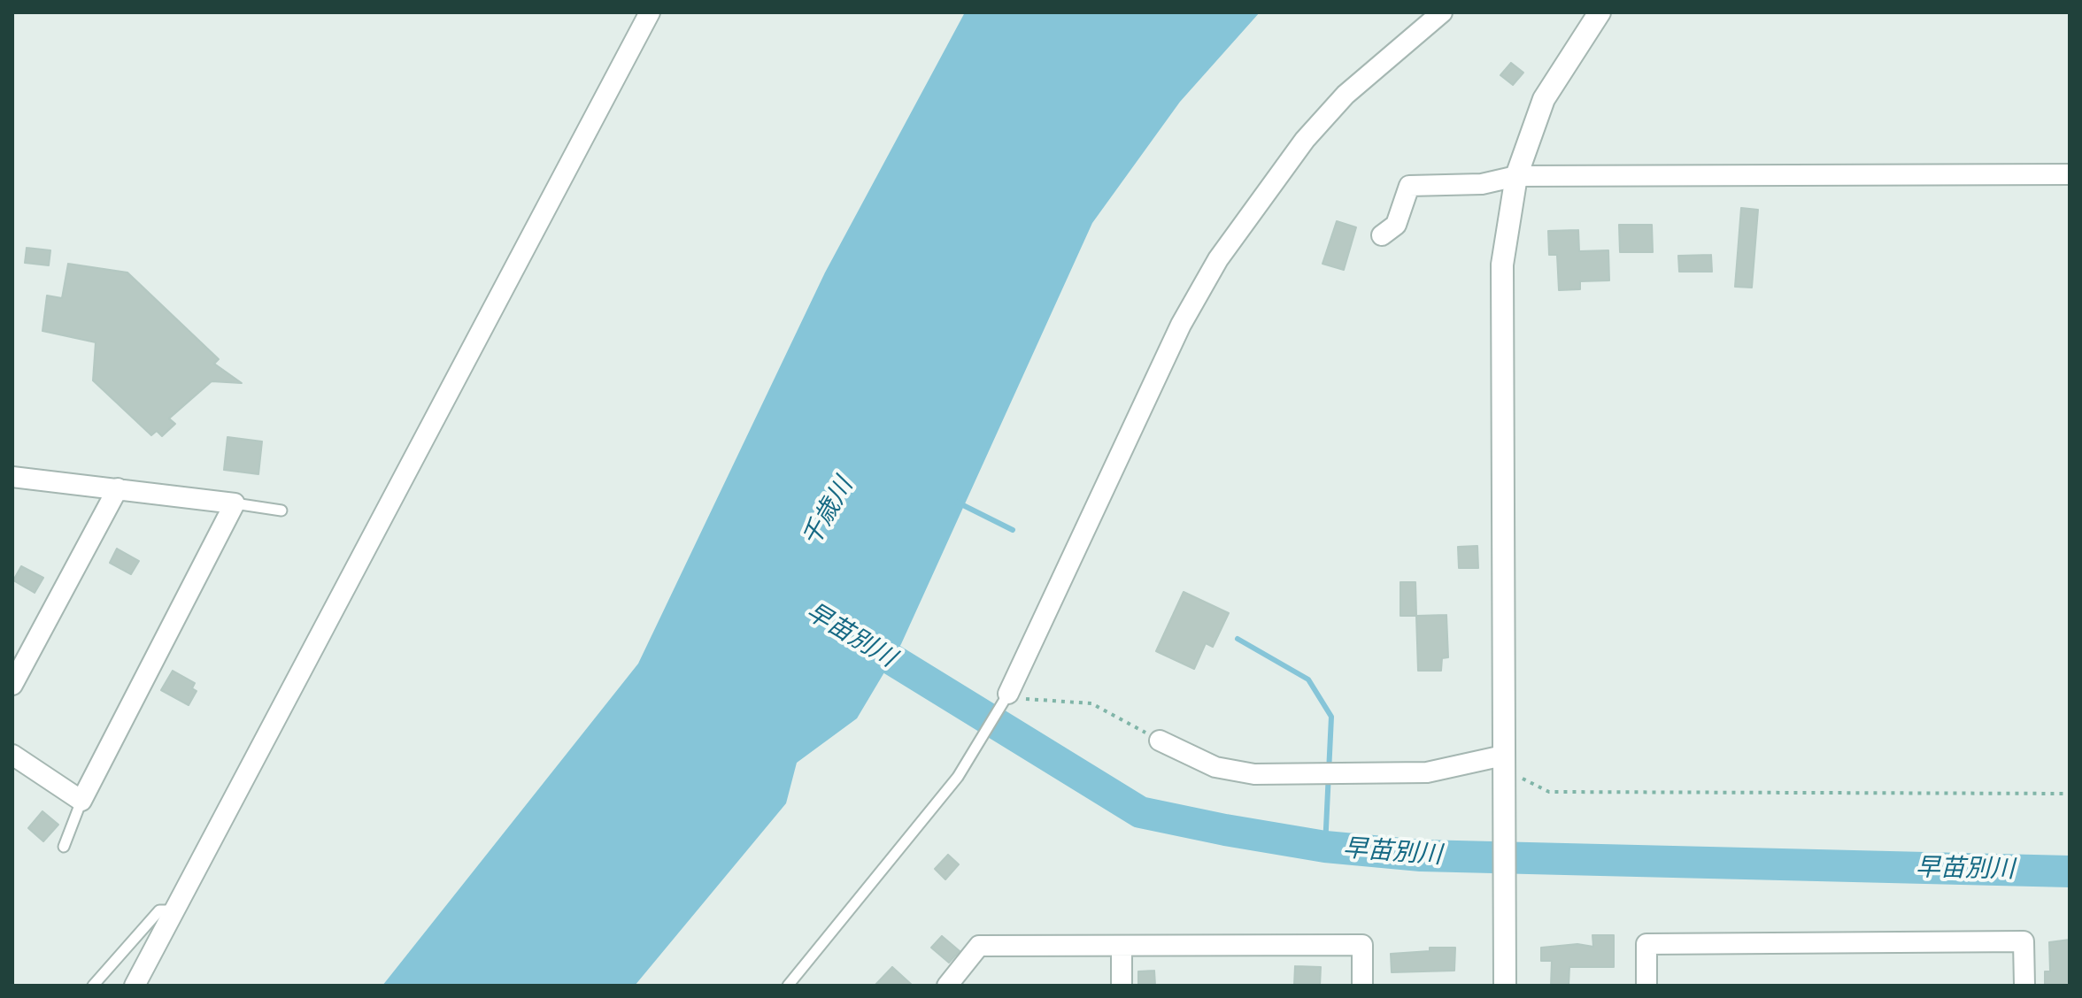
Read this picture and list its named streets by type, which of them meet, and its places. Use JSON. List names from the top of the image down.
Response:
{
  "water": ["千歳川", "早苗別川"]
}
